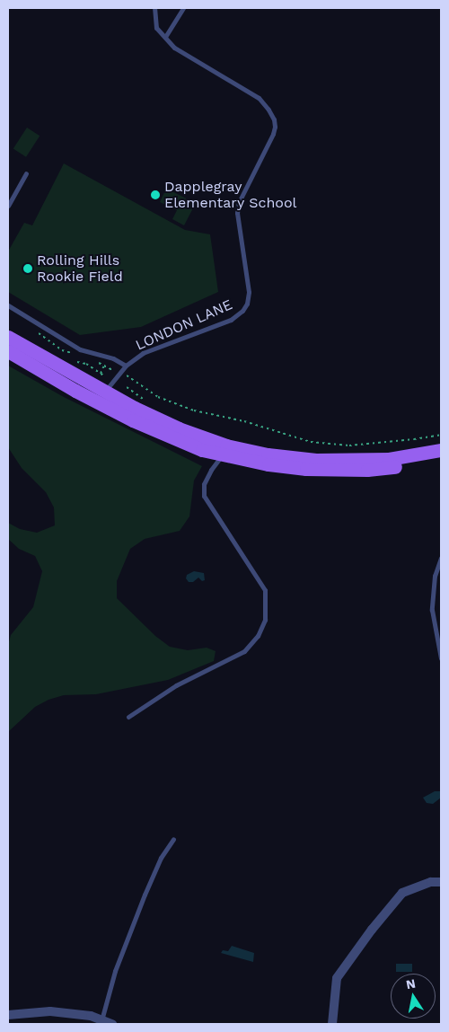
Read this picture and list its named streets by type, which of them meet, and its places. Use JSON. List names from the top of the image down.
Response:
{
  "streets": {
    "lane": ["LONDON LANE"]
  },
  "places": ["Dapplegray Elementary School", "Rolling Hills Rookie Field"],
  "north": "top"
}
